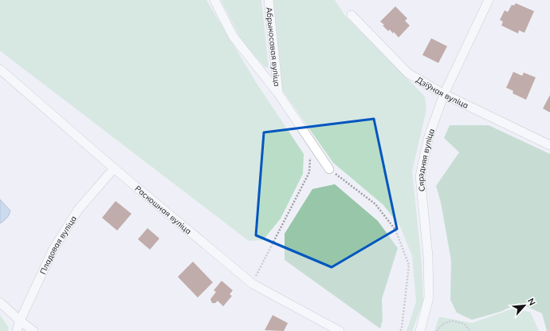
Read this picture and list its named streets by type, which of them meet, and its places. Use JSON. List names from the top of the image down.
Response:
{
  "streets": {
    "street": [
      "Абрыкосавая вуліца",
      "Дзіўная вуліца",
      "Сярэдняя вуліца",
      "Раскошная вуліца",
      "Пладовая вуліца"
    ]
  },
  "crossings": [
    ["Дзіўная вуліца", "Сярэдняя вуліца"],
    ["Раскошная вуліца", "Пладовая вуліца"]
  ],
  "north": "top right"
}
